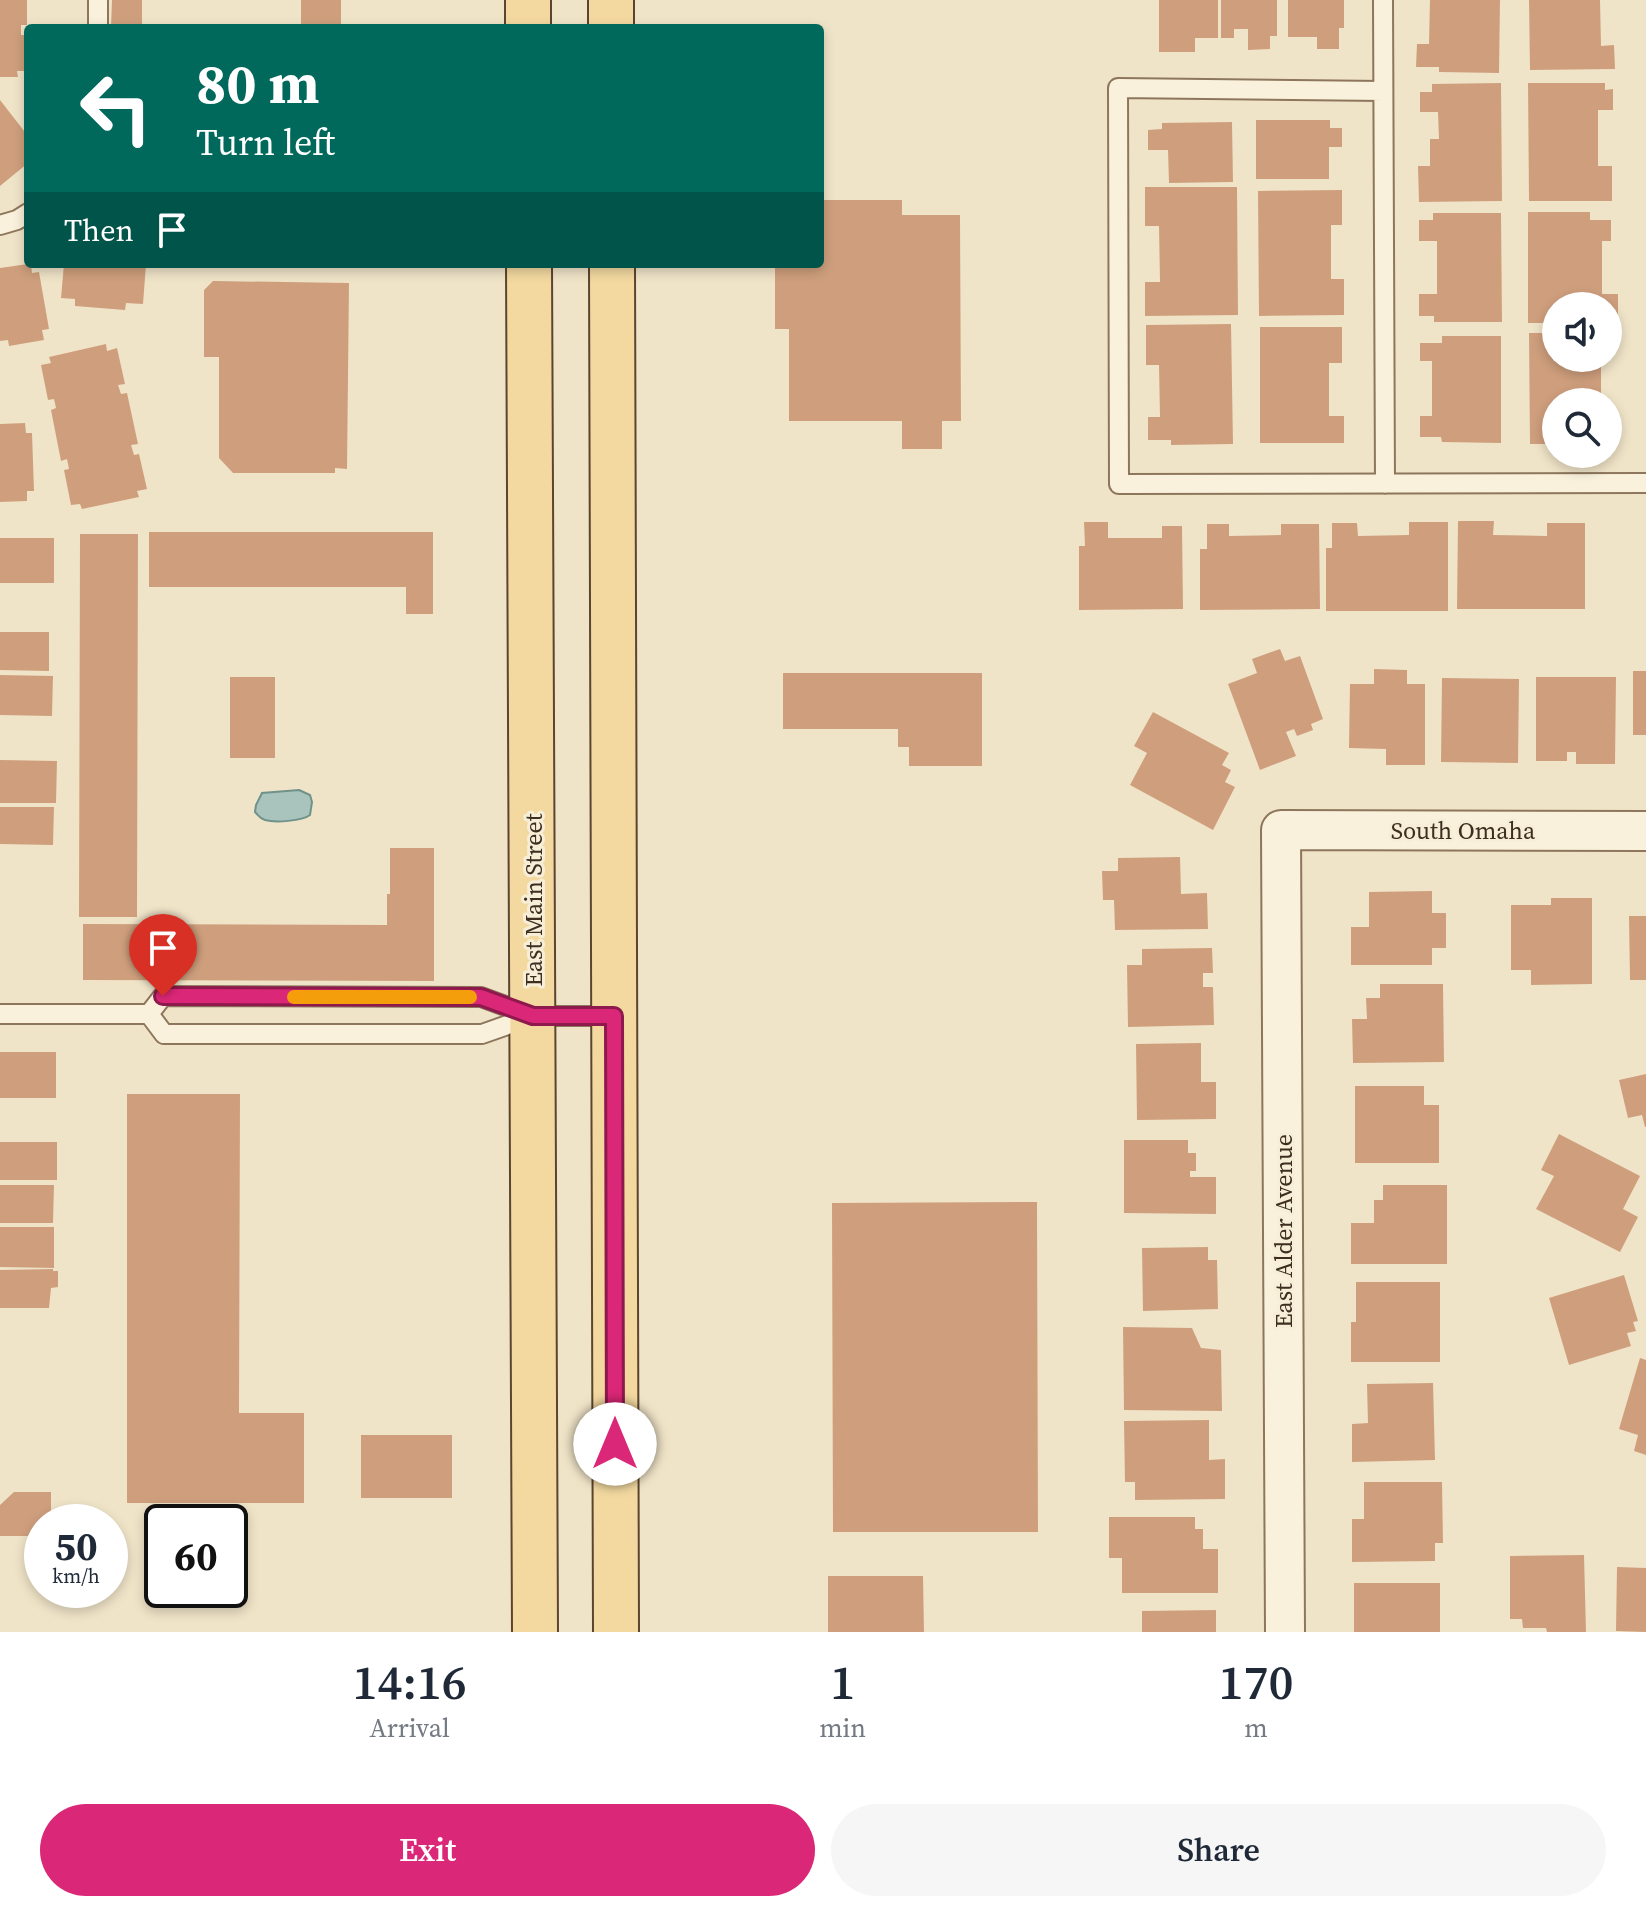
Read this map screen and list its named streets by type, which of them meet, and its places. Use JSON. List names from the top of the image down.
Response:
{
  "streets": {
    "main road": ["East Main Street"],
    "street": ["South Omaha", "East Alder Avenue"]
  },
  "crossings": [
    ["South Omaha", "East Alder Avenue"]
  ],
  "page": {
    "turn": ["80 m", "Turn left"],
    "then": "Then",
    "speed": "50 km/h",
    "limit": "60",
    "eta": [
      "14:16",
      "Arrival",
      "1",
      "min",
      "170",
      "m"
    ],
    "buttons": ["Exit", "Share"]
  }
}
